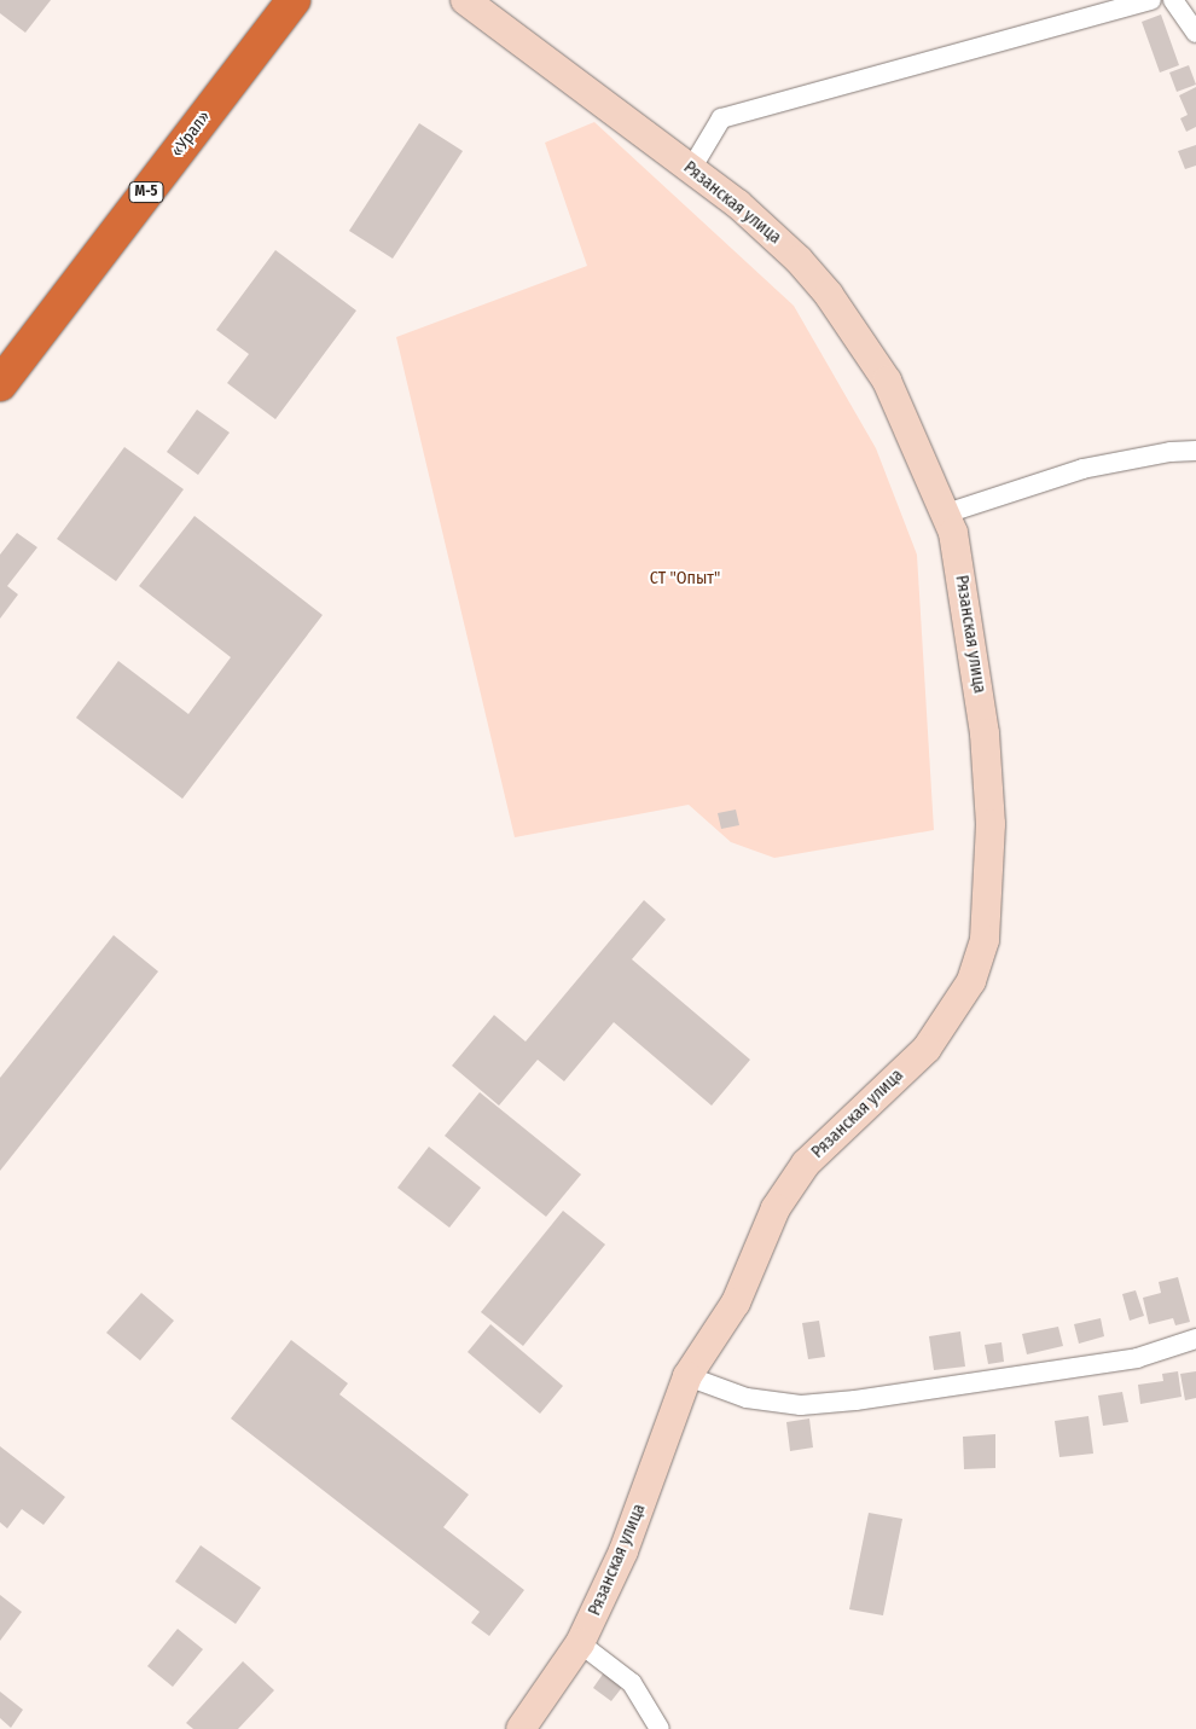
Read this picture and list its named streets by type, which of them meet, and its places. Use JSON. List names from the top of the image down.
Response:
{
  "streets": {
    "highway": ["«Урал»", "М-5"],
    "street": ["Рязанская улица"]
  },
  "parks": ["СТ \"Опыт\""]
}
